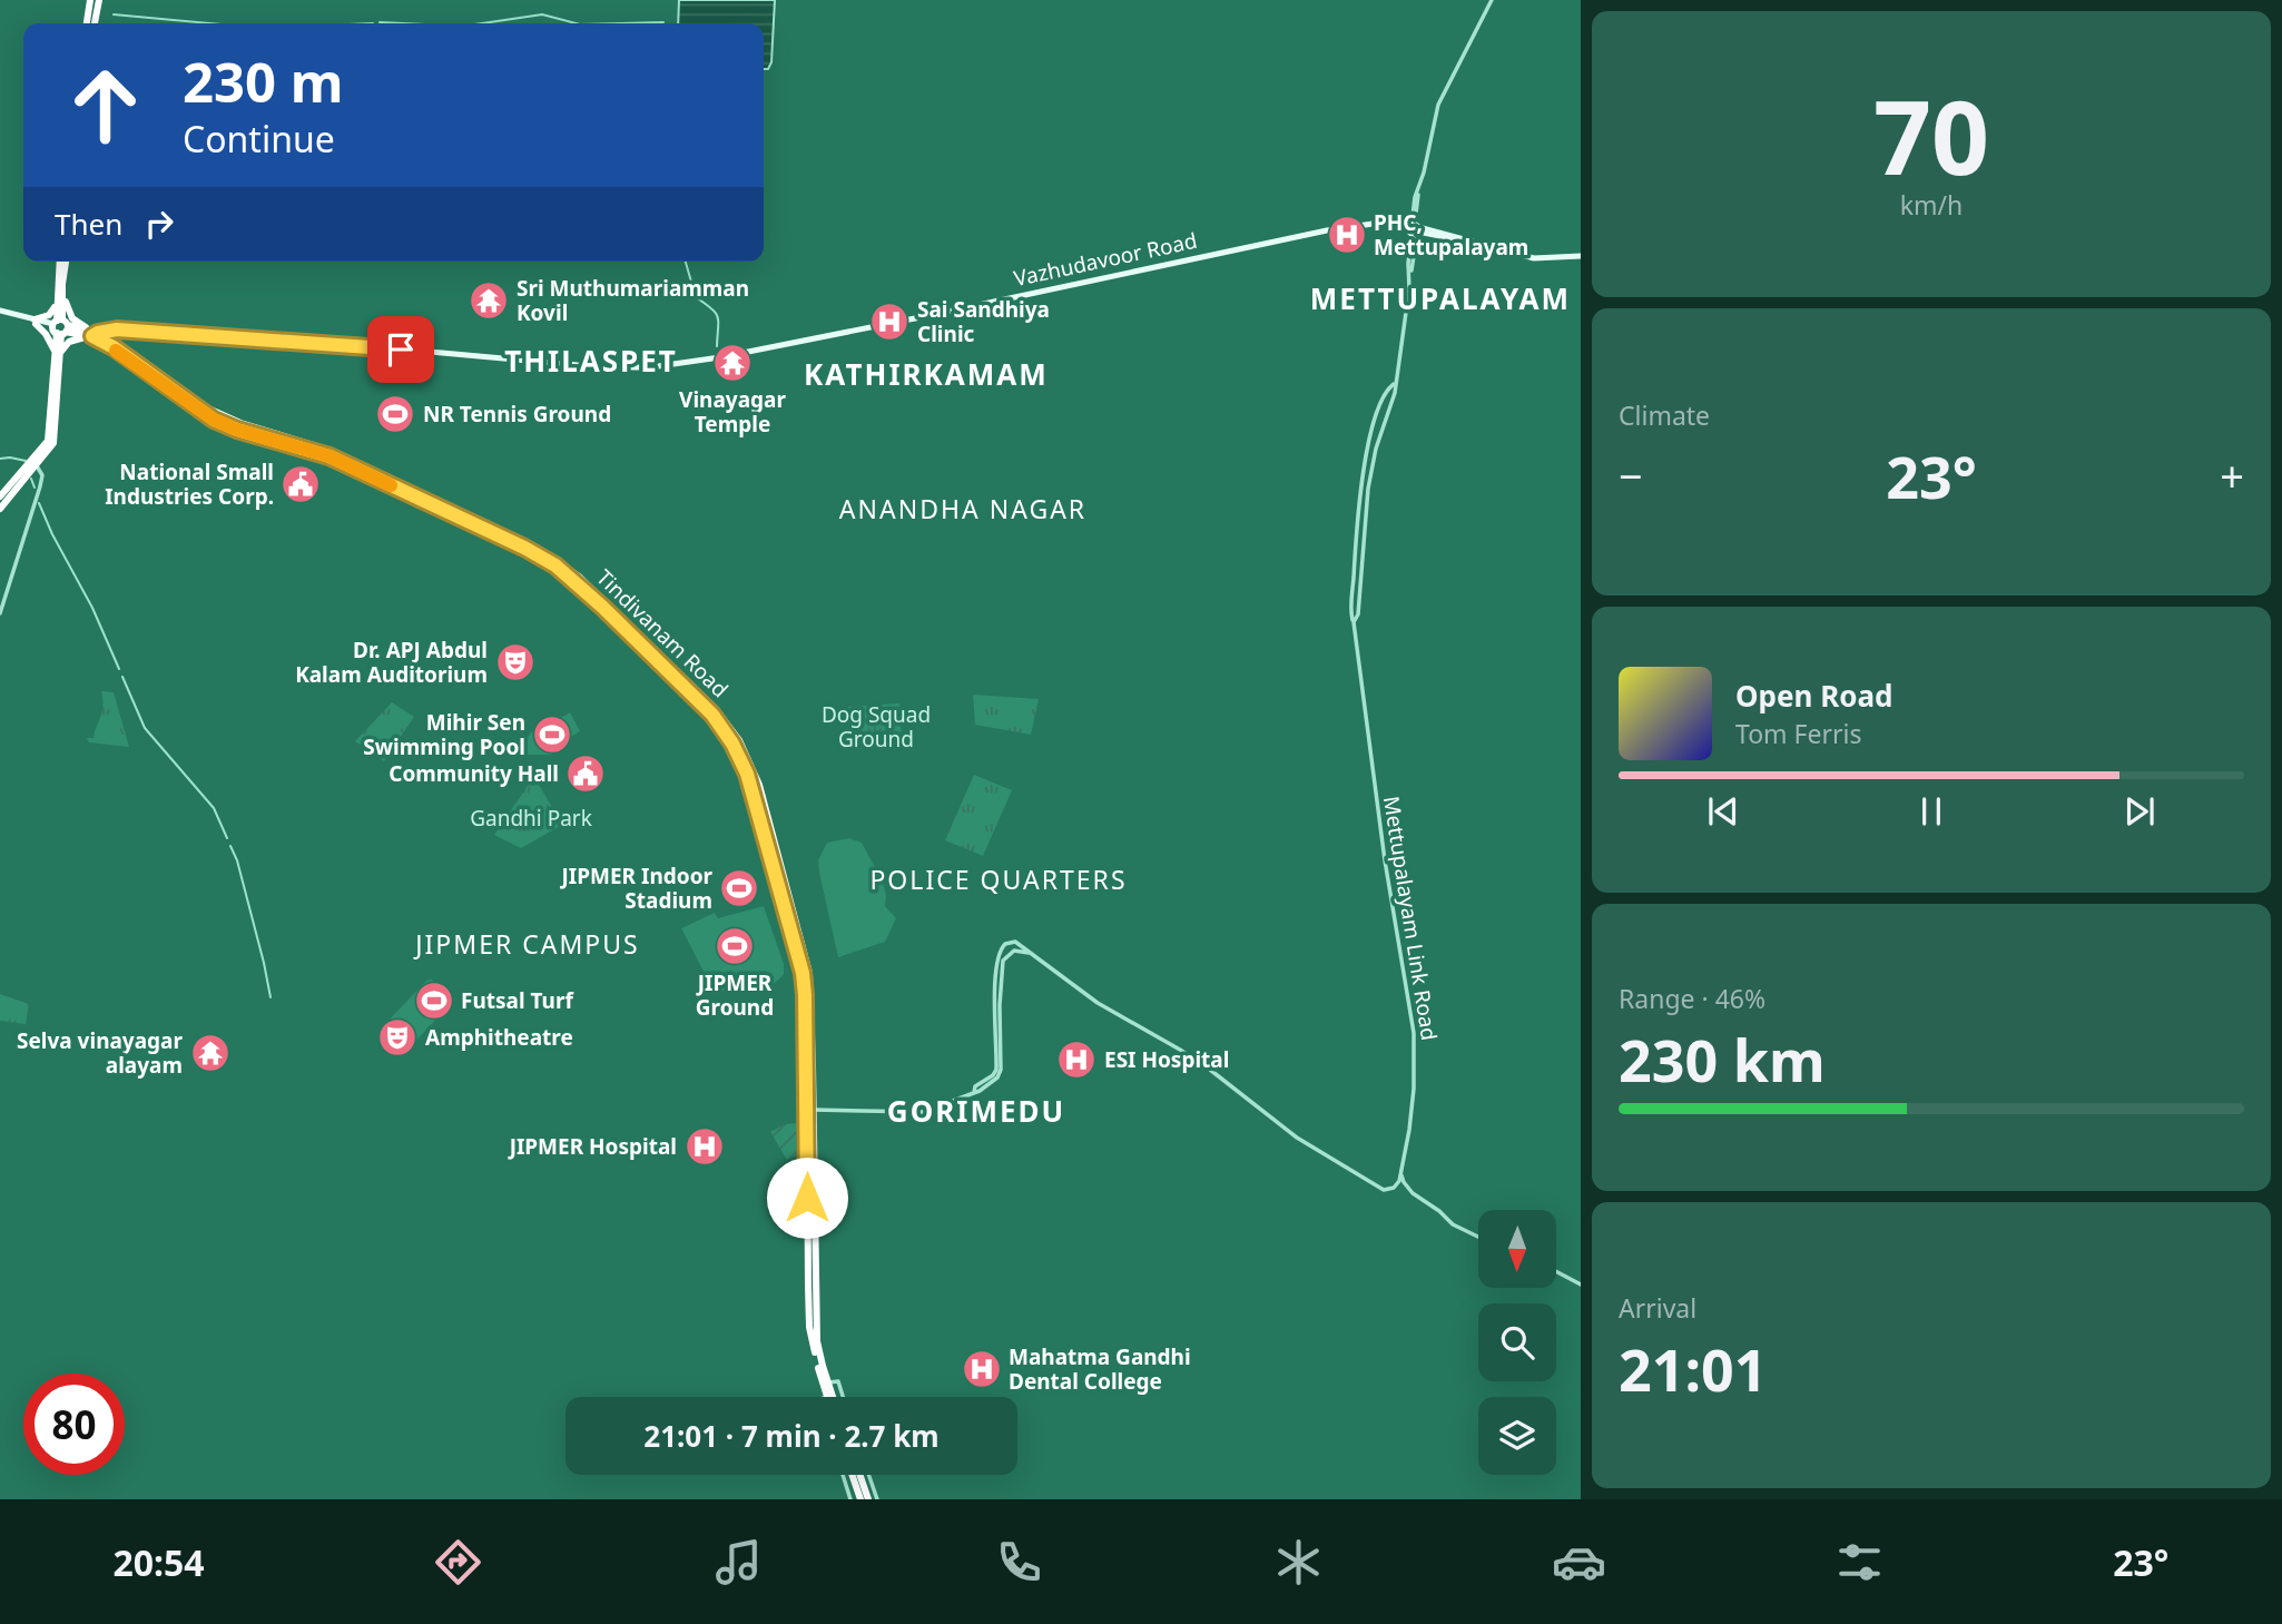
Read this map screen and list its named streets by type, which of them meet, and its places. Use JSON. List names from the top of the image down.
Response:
{
  "streets": {
    "main road": ["Vazhudavoor Road"],
    "street": ["Mettupalayam Link Road"]
  },
  "crossings": [
    ["Vazhudavoor Road", "Mettupalayam Link Road"]
  ],
  "districts": [
    "METTUPALAYAM",
    "THILASPET",
    "KATHIRKAMAM",
    "ANANDHA NAGAR",
    "POLICE QUARTERS",
    "JIPMER CAMPUS",
    "GORIMEDU"
  ],
  "parks": ["Dog Squad Ground", "Gandhi Park"],
  "places": {
    "hospital": [
      "PHC, Mettupalayam",
      "Sai Sandhiya Clinic",
      "ESI Hospital",
      "JIPMER Hospital",
      "Mahatma Gandhi Dental College"
    ],
    "temple": ["Sri Muthumariamman Kovil", "Vinayagar Temple", "Selva vinayagar alayam"],
    "sports": [
      "NR Tennis Ground",
      "Mihir Sen Swimming Pool",
      "JIPMER Indoor Stadium",
      "JIPMER Ground",
      "Futsal Turf"
    ],
    "public building": ["National Small Industries Corp.", "Community Hall"],
    "theatre": ["Dr. APJ Abdul Kalam Auditorium", "Amphitheatre"]
  },
  "north": "bottom",
  "page": {
    "tile": [
      ["70", "km/h"],
      "Climate",
      ["Range · 46%", "230 km"],
      ["Arrival", "21:01"]
    ],
    "turn": ["230 m", "Continue"],
    "then": "Then",
    "heat": ["−", "23°", "+"],
    "song": ["Open Road", "Tom Ferris"],
    "limit": "80",
    "trip": "21:01 · 7 min · 2.7 km",
    "tabs": ["20:54", "23°"]
  }
}
